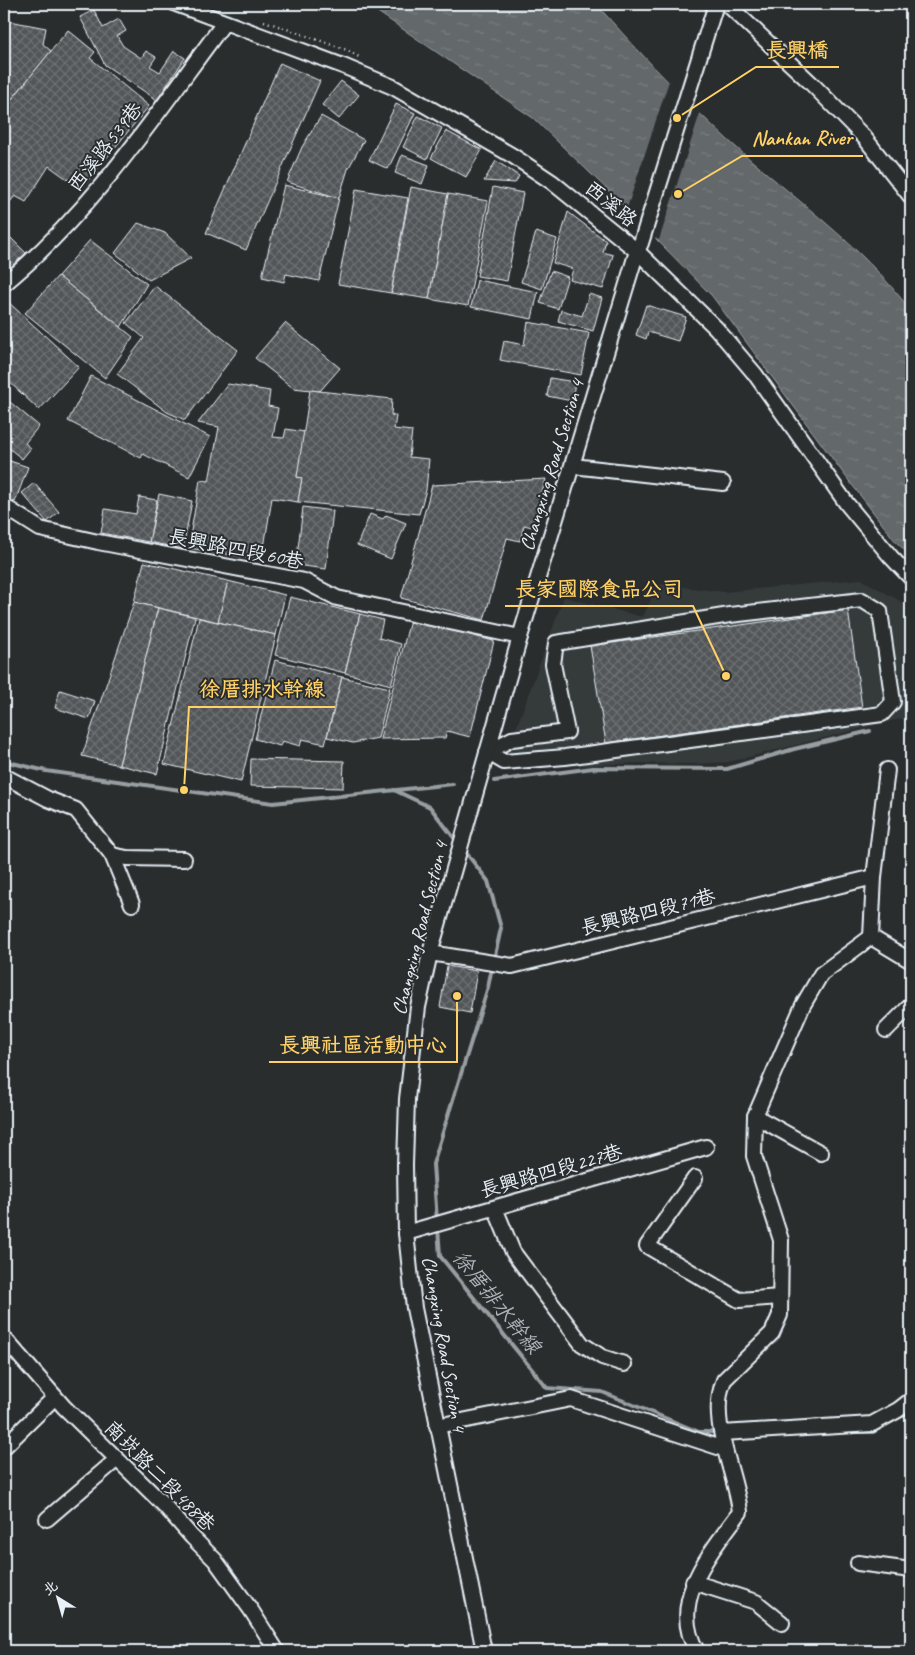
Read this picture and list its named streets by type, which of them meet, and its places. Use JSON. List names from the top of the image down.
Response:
{
  "streets": {
    "street": [
      "西溪路539巷",
      "西溪路",
      "Changxing Road Section 4",
      "長興路四段60巷",
      "長興路四段71巷",
      "長興路四段227巷",
      "南崁路二段488巷"
    ]
  },
  "crossings": [
    ["西溪路539巷", "西溪路"],
    ["西溪路", "Changxing Road Section 4"],
    ["Changxing Road Section 4", "長興路四段60巷"],
    ["Changxing Road Section 4", "長興路四段71巷"],
    ["Changxing Road Section 4", "長興路四段227巷"]
  ],
  "water": ["徐厝排水幹線"],
  "places": [
    "長興橋",
    "Nankan River",
    "長家國際食品公司",
    "徐厝排水幹線",
    "長興社區活動中心"
  ],
  "north": "top left"
}
